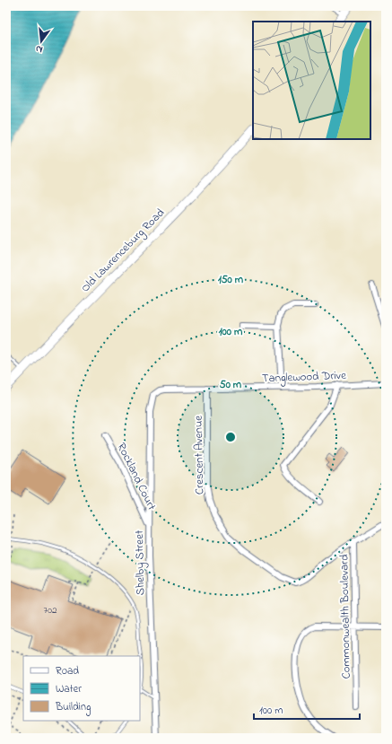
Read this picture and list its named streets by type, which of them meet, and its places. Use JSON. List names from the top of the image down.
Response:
{
  "streets": {
    "main road": ["Old Lawrenceburg Road"],
    "street": [
      "Tanglewood Drive",
      "Crescent Avenue",
      "Rockland Court",
      "Shelby Street",
      "Commonwealth Boulevard"
    ]
  },
  "crossings": [
    ["Tanglewood Drive", "Crescent Avenue"],
    ["Tanglewood Drive", "Shelby Street"],
    ["Crescent Avenue", "Commonwealth Boulevard"],
    ["Rockland Court", "Shelby Street"]
  ],
  "house_numbers": ["702"],
  "legend": ["Road", "Water", "Building"],
  "scale_bar": "100 m",
  "north": "bottom",
  "rings": ["150 m", "100 m", "50 m"]
}
